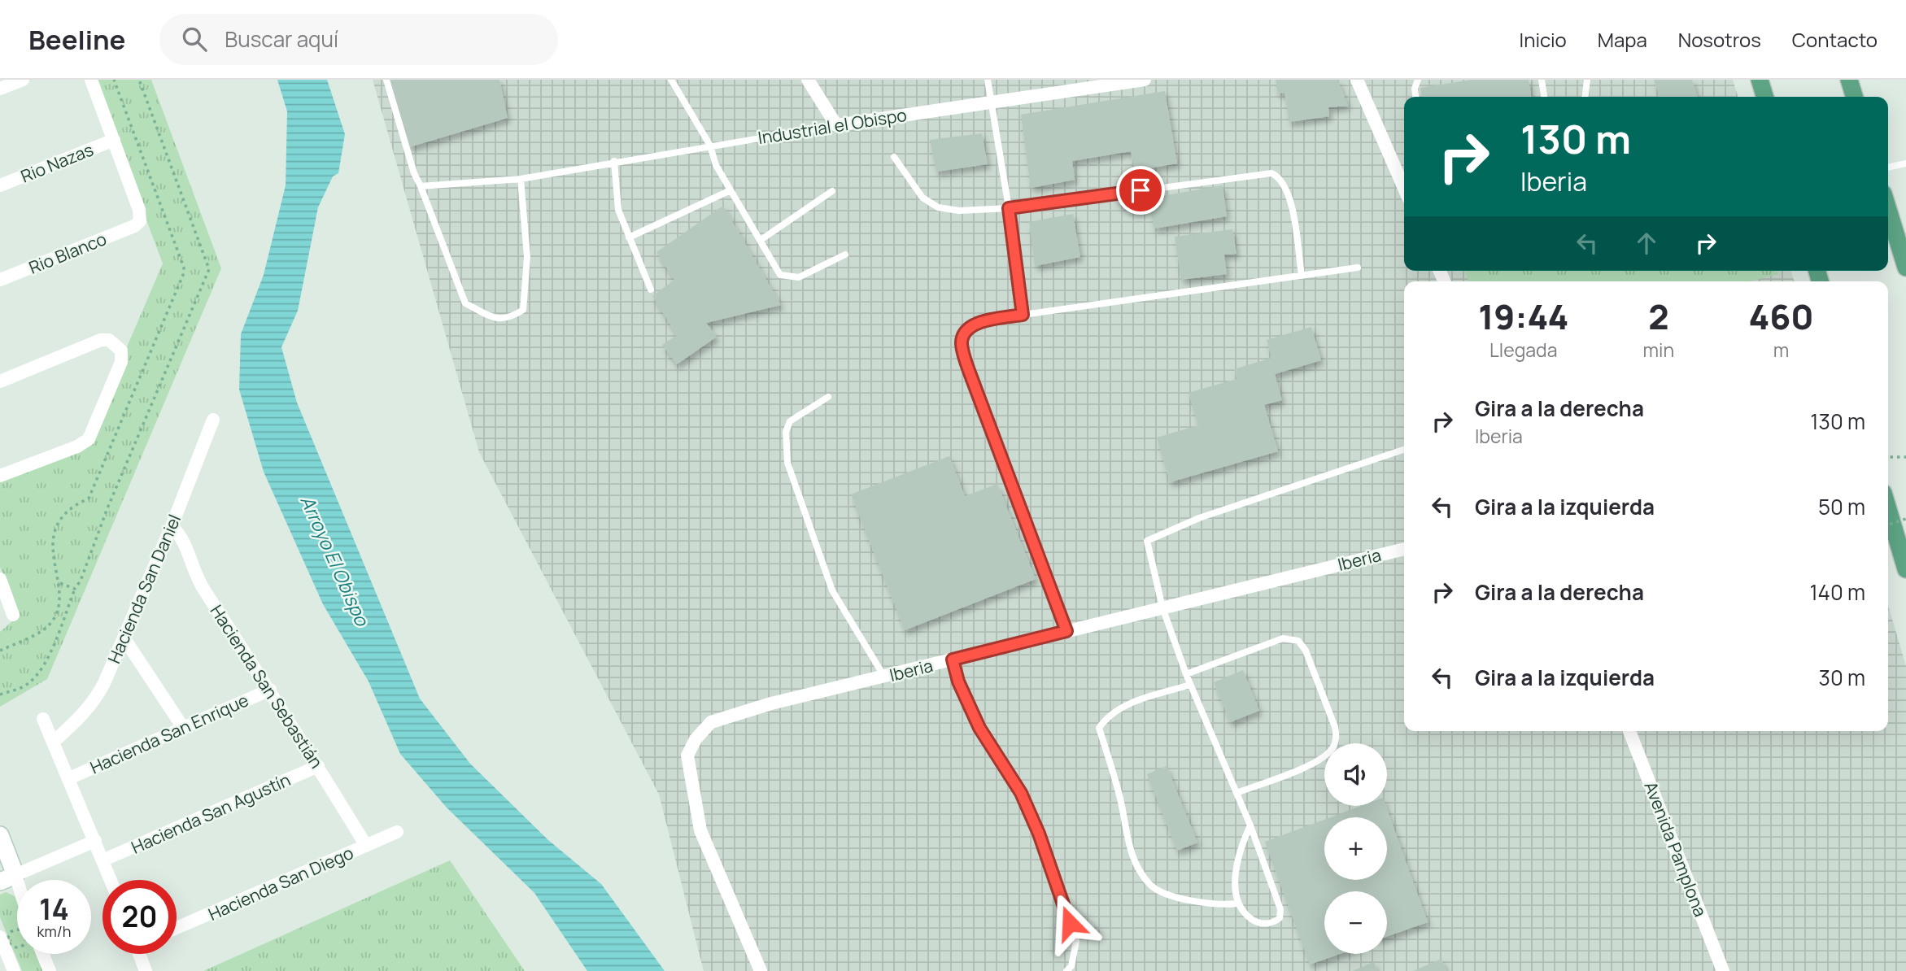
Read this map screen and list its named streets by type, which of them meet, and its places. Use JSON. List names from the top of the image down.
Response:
{
  "streets": {
    "street": [
      "Industrial el Obispo",
      "Rio Nazas",
      "Rio Blanco",
      "Iberia",
      "Hacienda San Daniel",
      "Hacienda San Sebastián",
      "Hacienda San Enrique",
      "Hacienda San Agustín",
      "Avenida Pamplona",
      "Hacienda San Diego"
    ]
  },
  "crossings": [
    ["Rio Nazas", "Rio Blanco"],
    ["Hacienda San Daniel", "Hacienda San Sebastián"],
    ["Hacienda San Sebastián", "Hacienda San Enrique"],
    ["Hacienda San Sebastián", "Hacienda San Agustín"],
    ["Hacienda San Sebastián", "Hacienda San Diego"]
  ],
  "water": ["Arroyo El Obispo"],
  "page": {
    "header": "Beeline",
    "search": "Buscar aquí",
    "nav": [
      "Inicio",
      "Mapa",
      "Nosotros",
      "Contacto"
    ],
    "turn": ["130 m", "Iberia"],
    "eta": [
      "19:44",
      "Llegada",
      "2",
      "min",
      "460",
      "m"
    ],
    "list": [
      {
        "name": "Gira a la derecha",
        "note": "Iberia",
        "value": "130 m"
      },
      {
        "name": "Gira a la izquierda",
        "value": "50 m"
      },
      {
        "name": "Gira a la derecha",
        "value": "140 m"
      },
      {
        "name": "Gira a la izquierda",
        "value": "30 m"
      }
    ],
    "map_buttons": ["+", "−"],
    "speed": "14 km/h",
    "limit": "20"
  }
}
